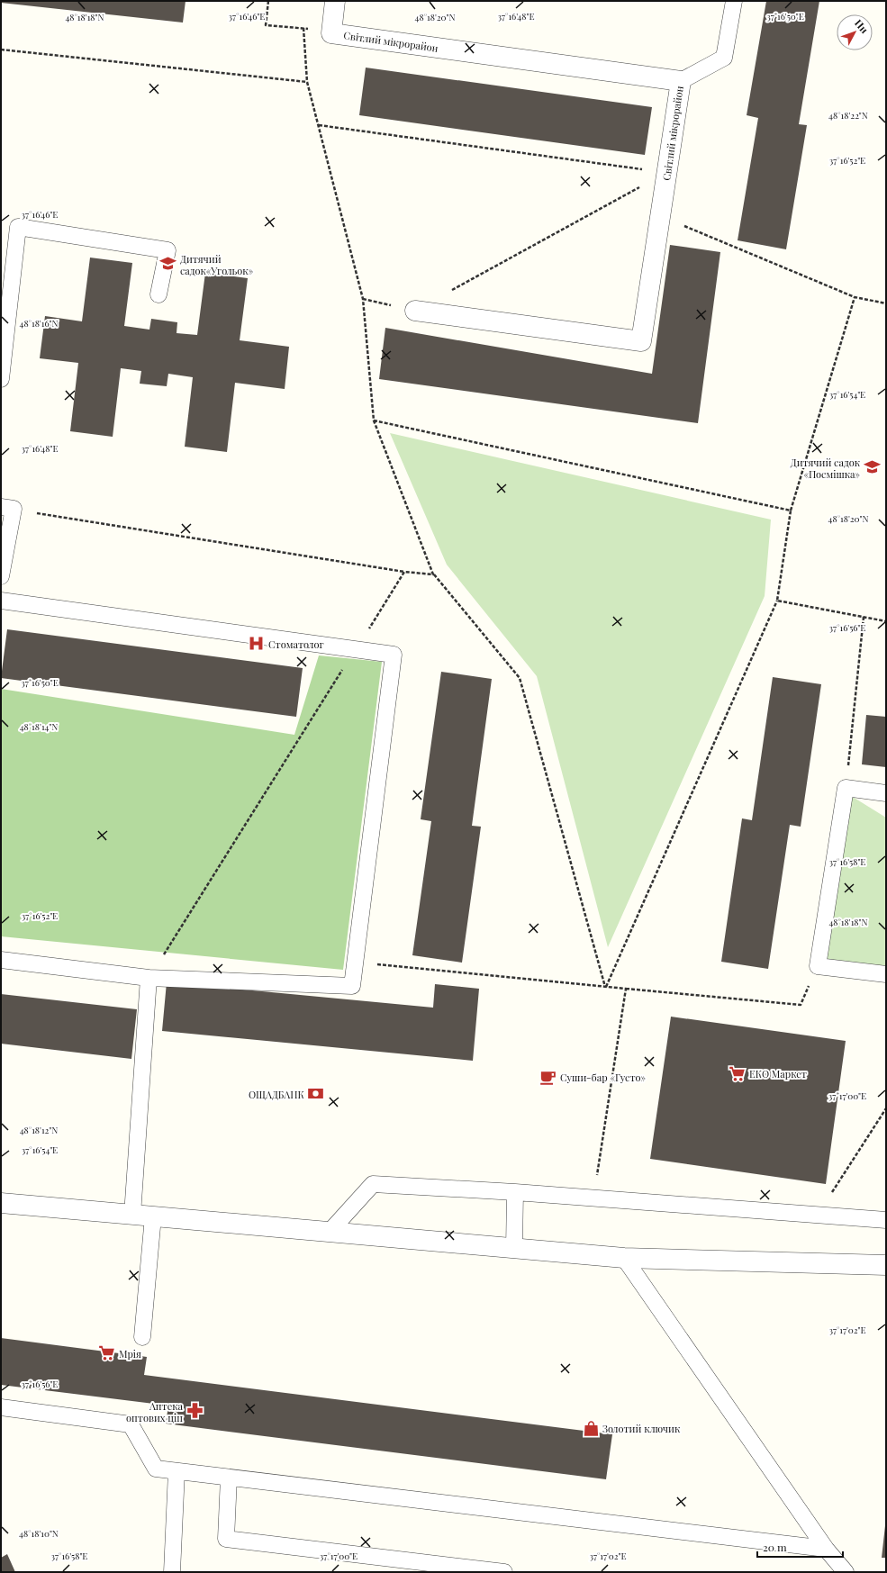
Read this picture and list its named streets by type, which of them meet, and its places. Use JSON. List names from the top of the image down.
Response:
{
  "streets": {
    "street": ["Світлий мікрорайон"]
  },
  "places": {
    "school or university": ["Дитячий садок«Угольок»", "Дитячий садок «Посмішка»"],
    "hospital": ["Стоматолог"],
    "supermarket": ["ЕКО Маркет", "Мрія"],
    "cafe": ["Суши-бар «Густо»"],
    "bank": ["ОЩАДБАНК"],
    "pharmacy": ["Аптека оптових цін"],
    "shop": ["Золотий ключик"]
  },
  "scale_bar": "20 m",
  "north": "top right",
  "coordinates": [
    "37°16'46\"E",
    "37°16'48\"E",
    "37°16'50\"E",
    "48°18'18\"N",
    "48°18'20\"N",
    "48°18'22\"N",
    "37°16'52\"E",
    "48°18'16\"N",
    "37°16'54\"E",
    "37°16'56\"E",
    "48°18'14\"N",
    "37°16'58\"E",
    "37°17'00\"E",
    "48°18'12\"N",
    "37°17'02\"E",
    "48°18'10\"N"
  ]
}
